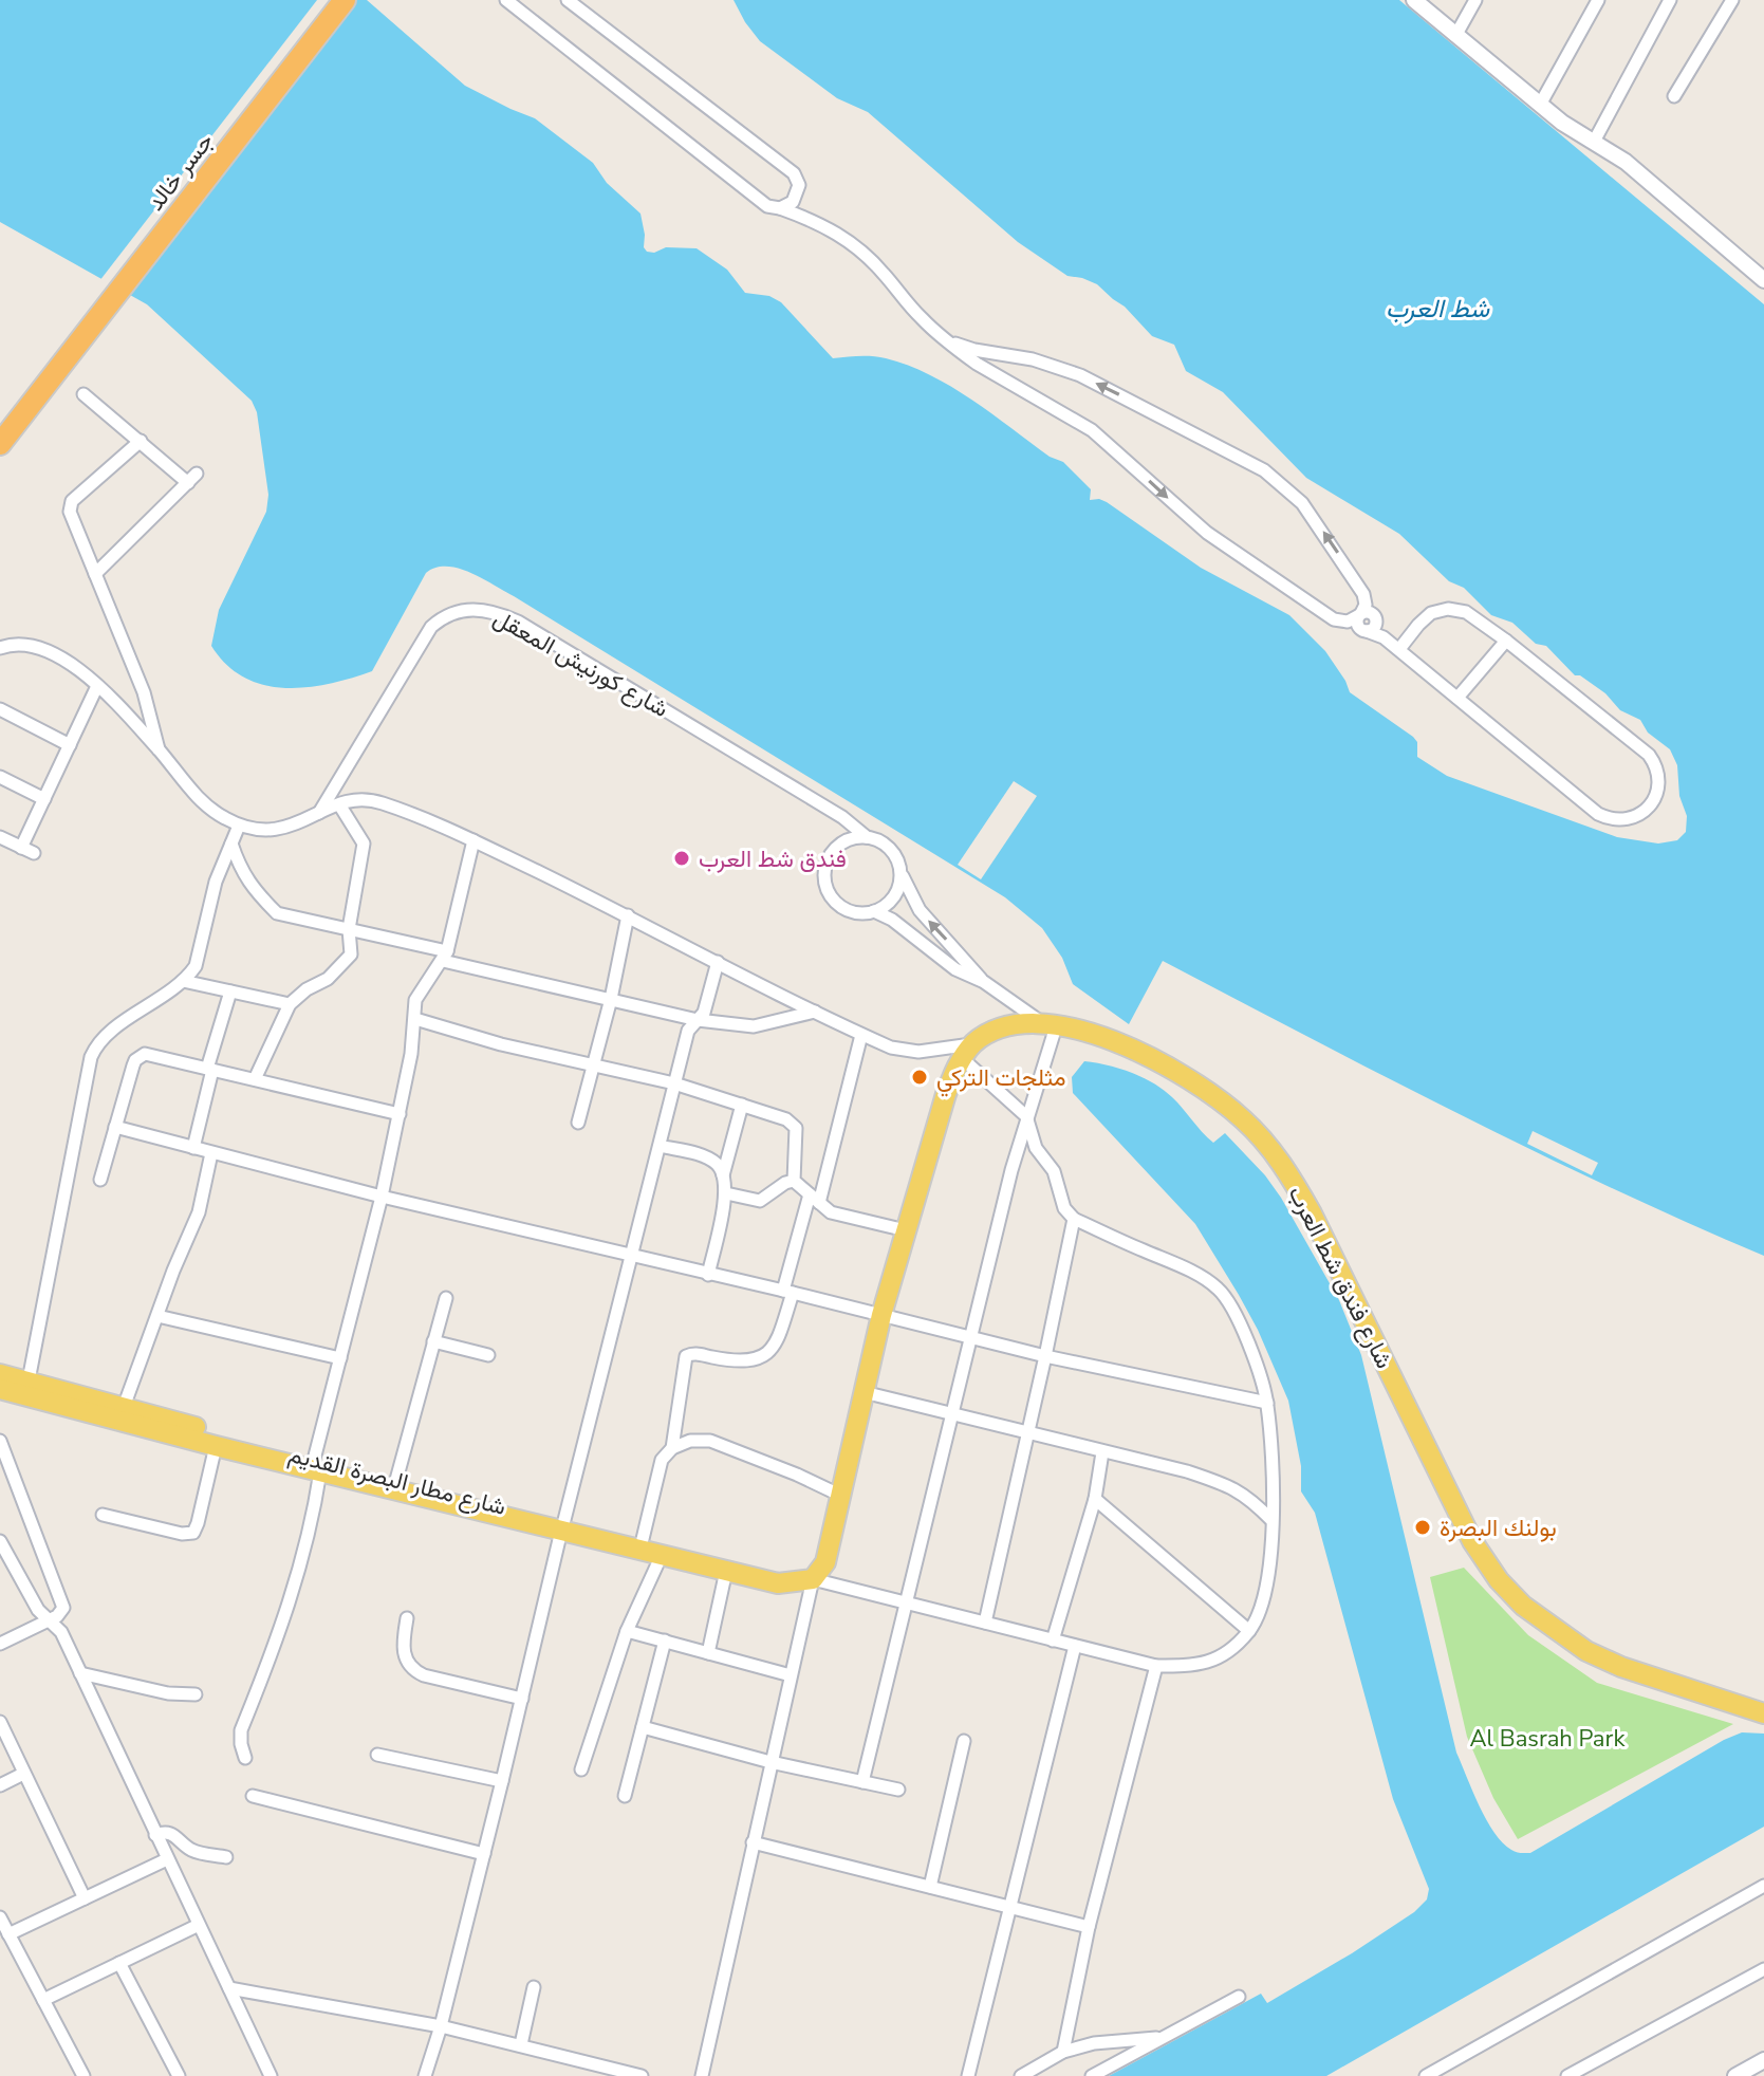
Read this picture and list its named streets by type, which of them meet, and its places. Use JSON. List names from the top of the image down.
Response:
{
  "streets": {
    "highway": ["جسر خالد"],
    "main road": ["شارع فندق شط العرب", "شارع مطار البصرة القديم"],
    "street": ["شارع كورنيش المعقل"]
  },
  "water": ["شط العرب"],
  "parks": ["Al Basrah Park"],
  "places": ["فندق شط العرب", "مثلجات التركي", "بولنك البصرة"]
}
